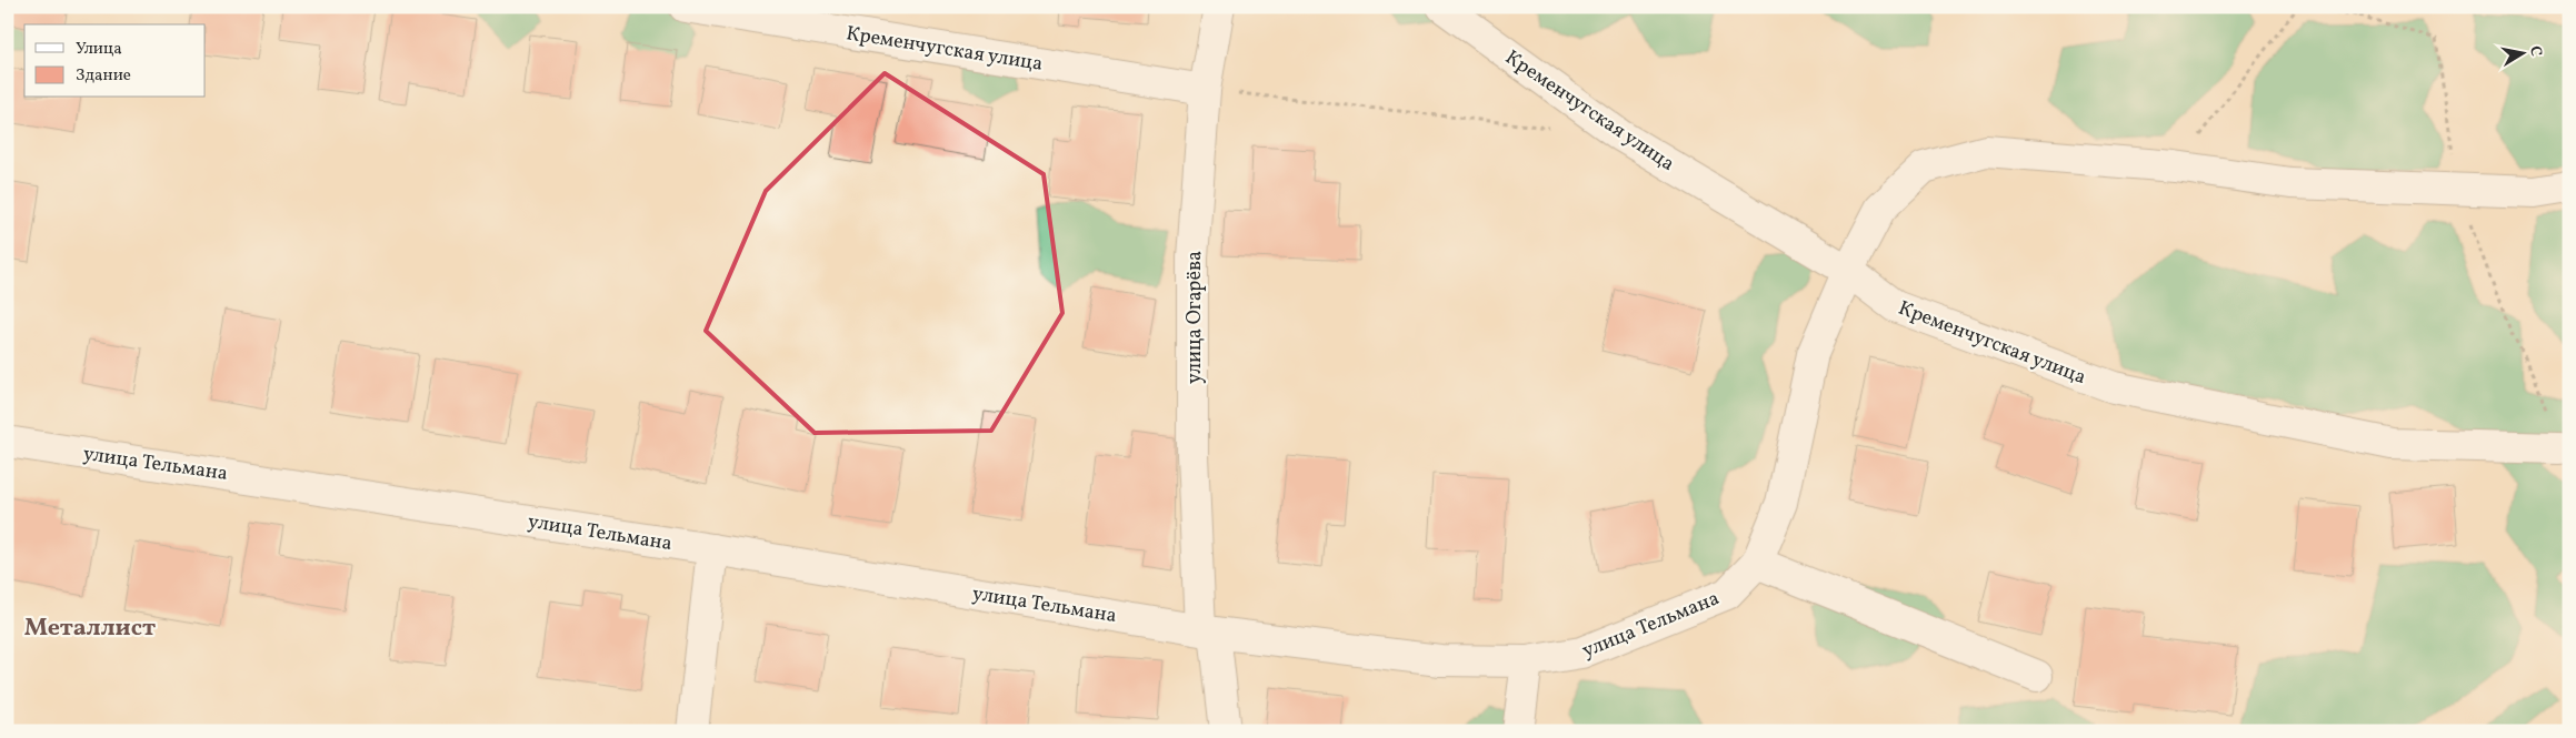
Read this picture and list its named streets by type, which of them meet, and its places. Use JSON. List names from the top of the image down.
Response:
{
  "streets": {
    "street": ["Кременчугская улица", "улица Огарёва", "улица Тельмана"]
  },
  "crossings": [
    ["Кременчугская улица", "улица Огарёва"],
    ["Кременчугская улица", "улица Тельмана"],
    ["улица Огарёва", "улица Тельмана"]
  ],
  "districts": ["Металлист"],
  "legend": ["Улица", "Здание"],
  "north": "right"
}
